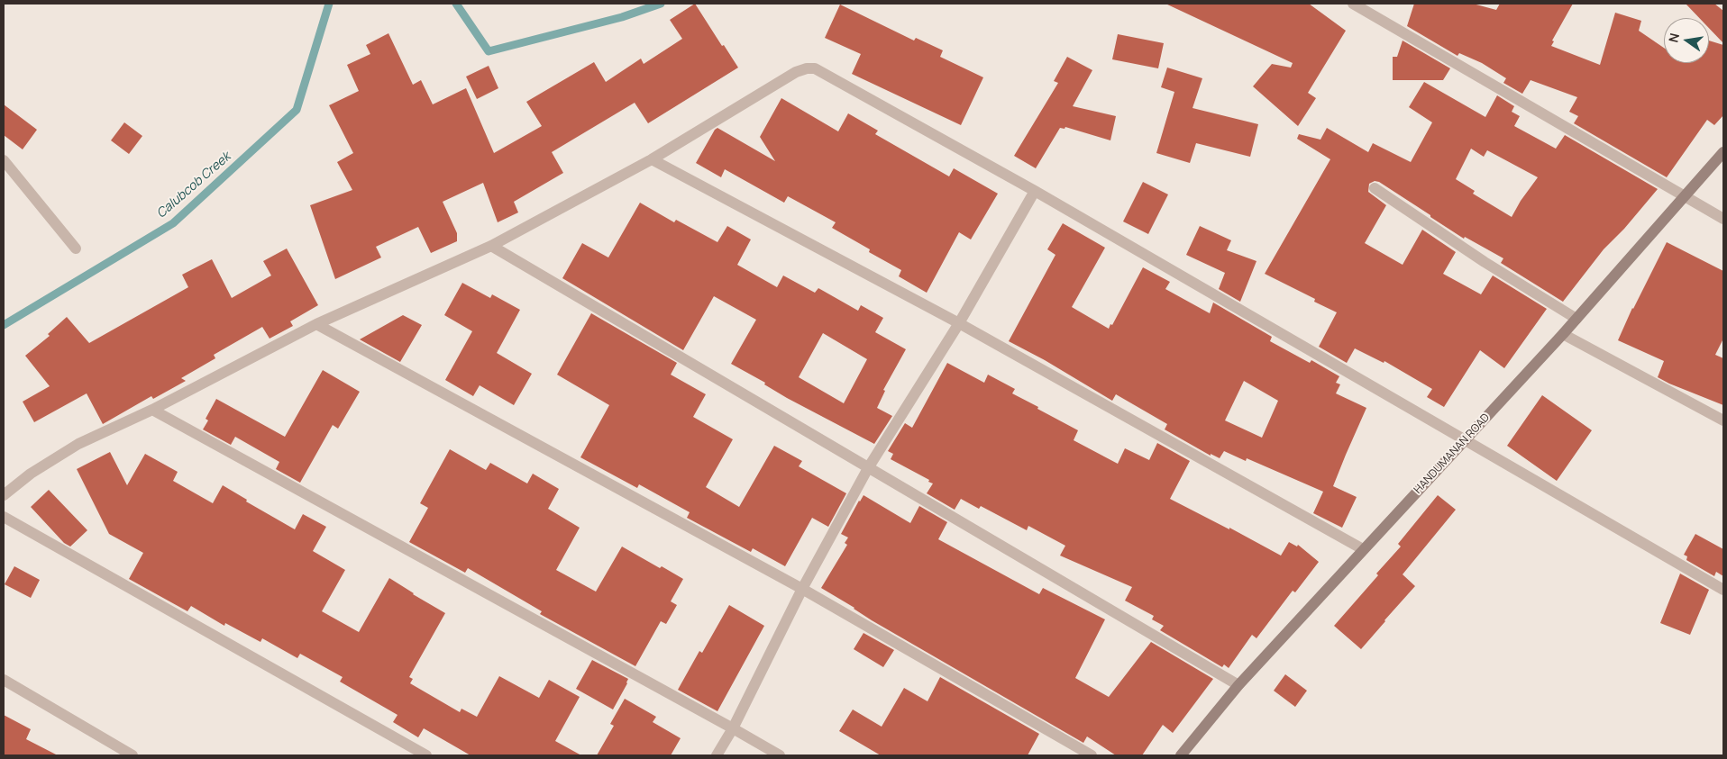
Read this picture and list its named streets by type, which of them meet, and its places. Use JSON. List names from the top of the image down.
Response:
{
  "streets": {
    "street": ["HANDUMANAN ROAD"]
  },
  "water": ["Calubcob Creek"],
  "north": "left"
}
